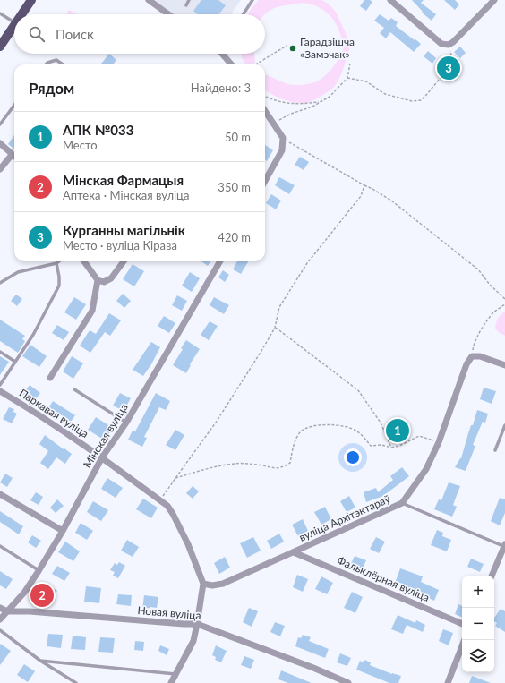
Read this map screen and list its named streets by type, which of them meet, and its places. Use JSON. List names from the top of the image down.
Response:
{
  "streets": {
    "street": [
      "Паркавая вуліца",
      "Мінская вуліца",
      "вуліца Архітэктараў",
      "Фальклёрная вуліца",
      "Новая вуліца"
    ]
  },
  "crossings": [
    ["Паркавая вуліца", "Мінская вуліца"],
    ["Паркавая вуліца", "вуліца Архітэктараў"],
    ["Паркавая вуліца", "Новая вуліца"],
    ["Мінская вуліца", "Новая вуліца"],
    ["вуліца Архітэктараў", "Фальклёрная вуліца"]
  ],
  "places": ["Гарадзішча «Замэчак»"],
  "page": {
    "search": "Поиск",
    "pins": ["3", "1", "2"],
    "heading": ["Рядом", "Найдено: 3"],
    "list": [
      {
        "mark": "1",
        "name": "АПК №033",
        "note": "Место",
        "value": "50 m"
      },
      {
        "mark": "2",
        "name": "Мінская Фармацыя",
        "note": "Аптека · Мінская вуліца",
        "value": "350 m"
      },
      {
        "mark": "3",
        "name": "Курганны магільнік",
        "note": "Место · вуліца Кірава",
        "value": "420 m"
      }
    ],
    "map_buttons": ["+", "−"]
  }
}
